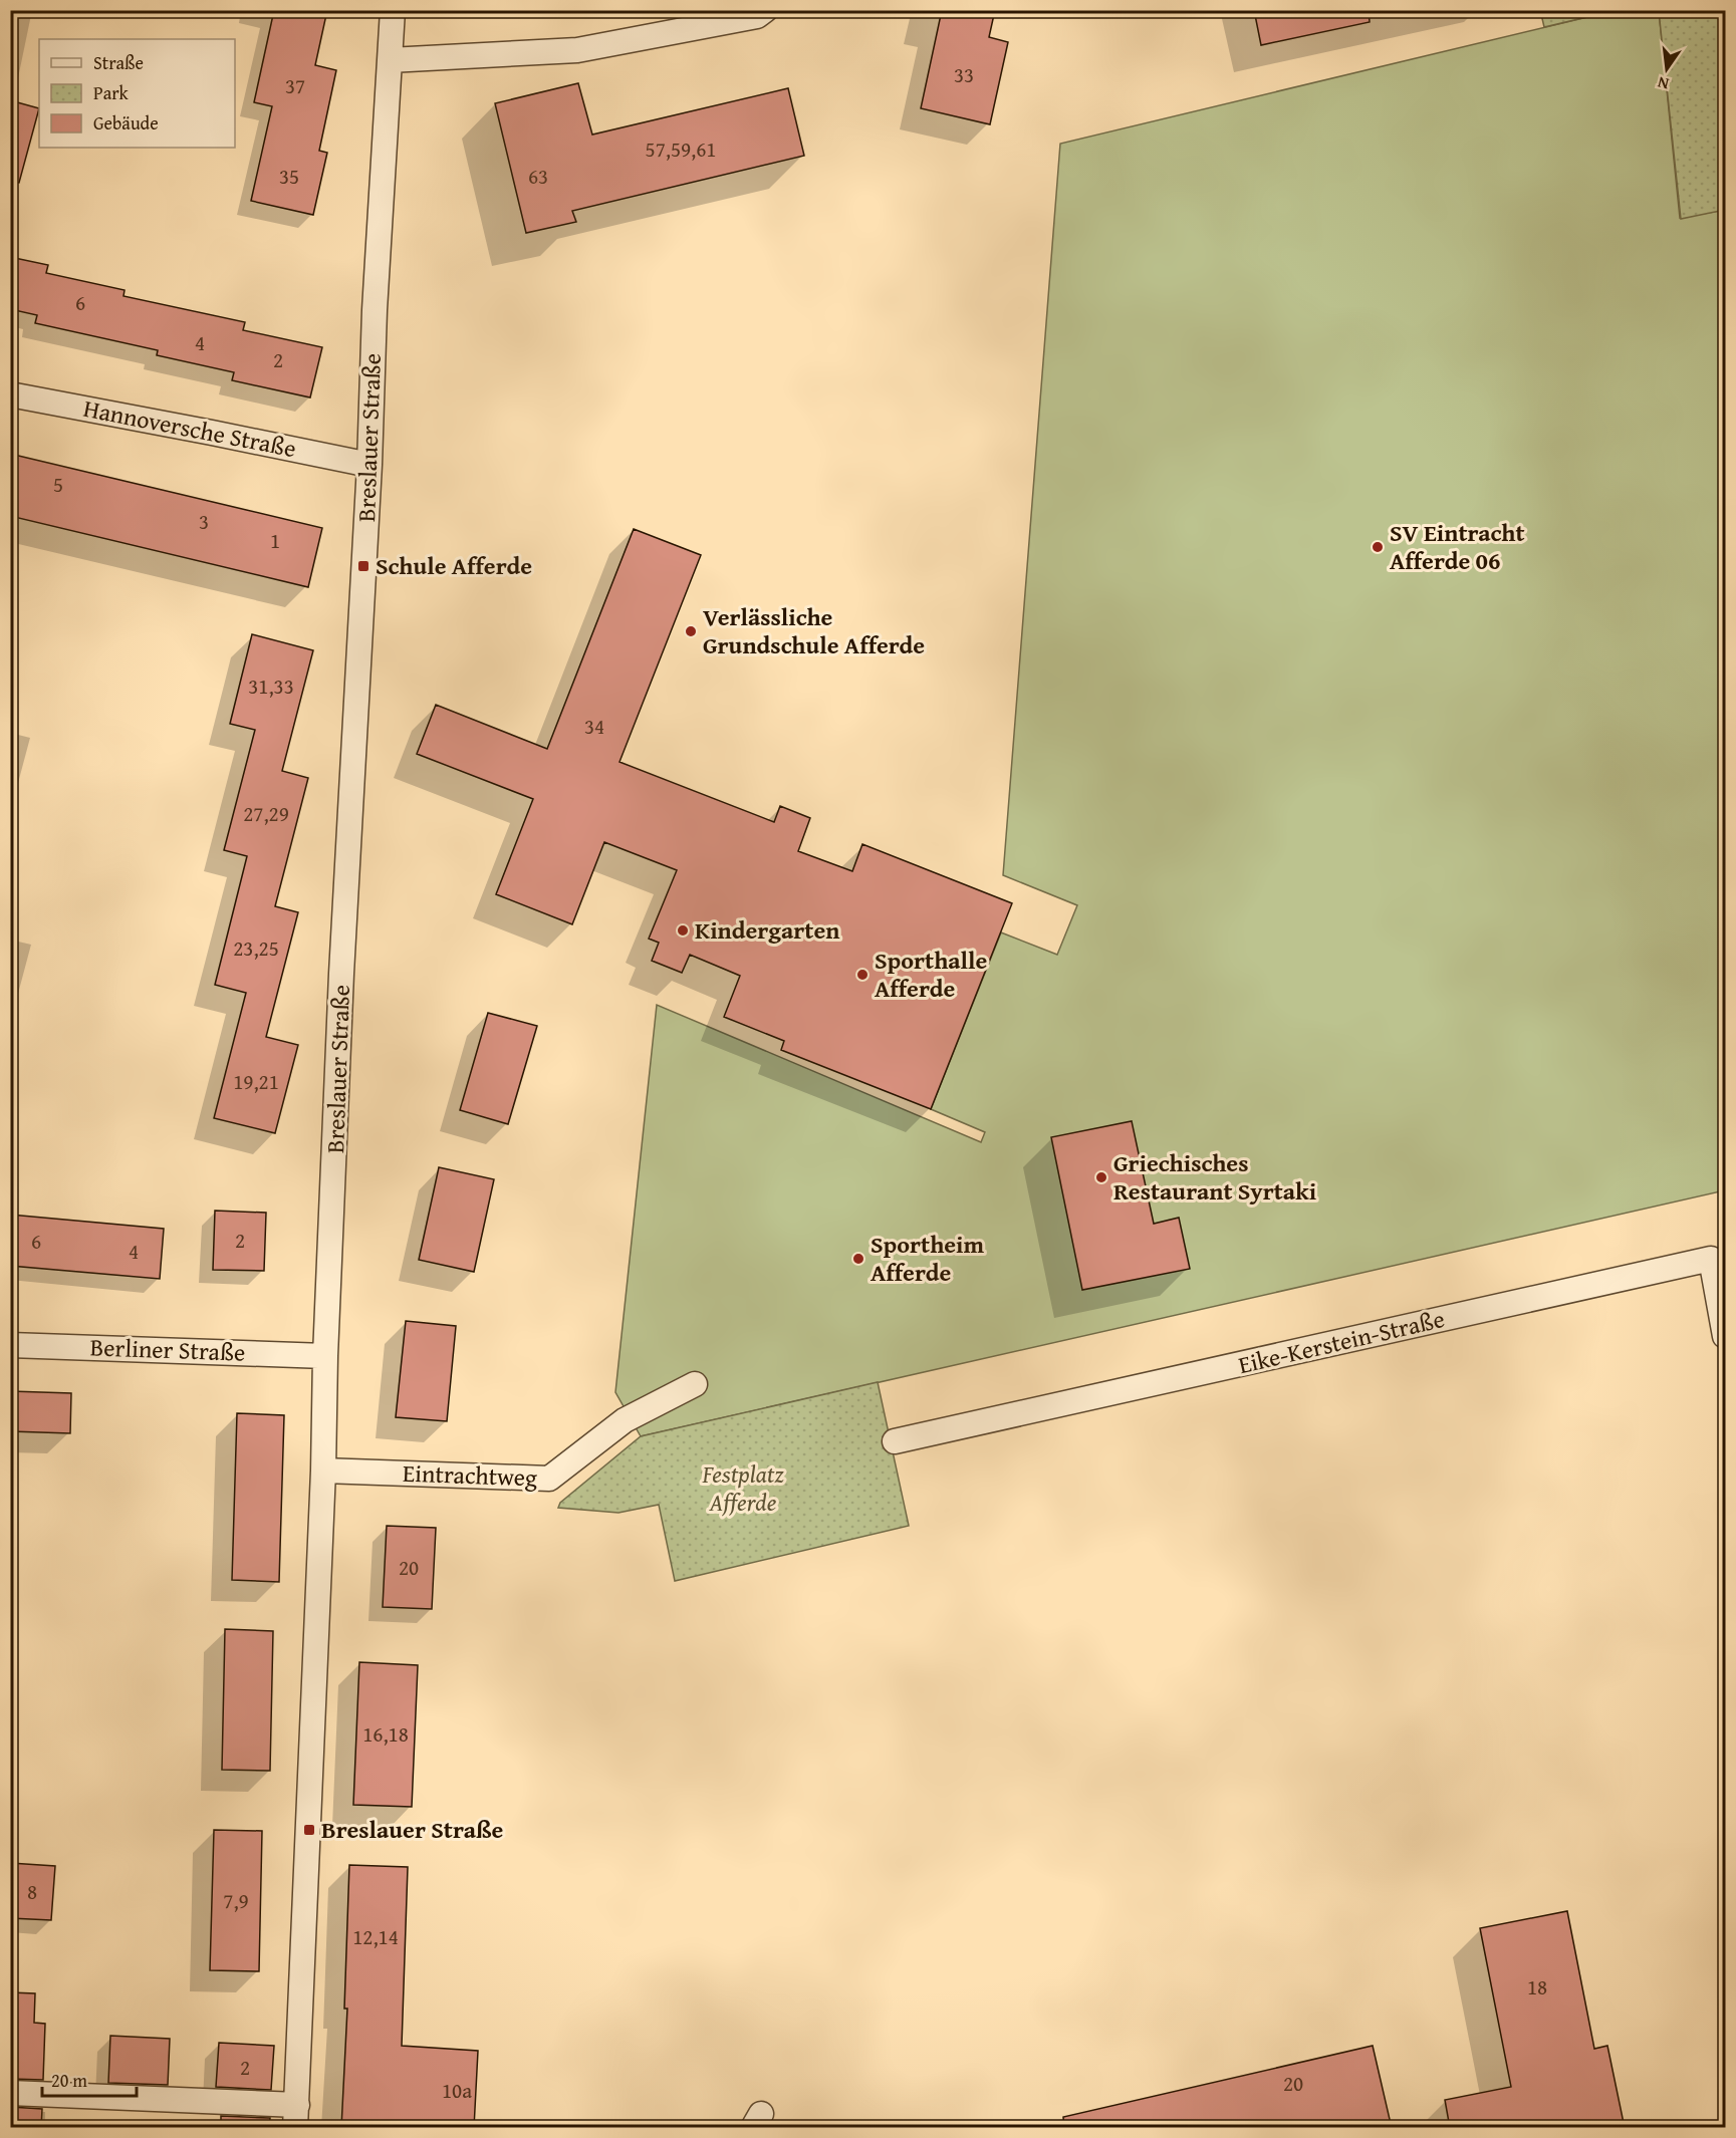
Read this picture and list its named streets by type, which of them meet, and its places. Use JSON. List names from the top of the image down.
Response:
{
  "streets": {
    "street": [
      "Hannoversche Straße",
      "Breslauer Straße",
      "Eike-Kerstein-Straße",
      "Berliner Straße",
      "Eintrachtweg"
    ]
  },
  "crossings": [
    ["Hannoversche Straße", "Breslauer Straße"],
    ["Breslauer Straße", "Berliner Straße"],
    ["Breslauer Straße", "Eintrachtweg"]
  ],
  "parks": ["Festplatz Afferde"],
  "places": {
    "other": [
      "SV Eintracht Afferde 06",
      "Verlässliche Grundschule Afferde",
      "Kindergarten",
      "Sporthalle Afferde",
      "Griechisches Restaurant Syrtaki",
      "Sportheim Afferde"
    ],
    "transit": ["Schule Afferde", "Breslauer Straße"]
  },
  "house_numbers": [
    "33",
    "37",
    "57,59,61",
    "35",
    "63",
    "6",
    "4",
    "2",
    "5",
    "3",
    "1",
    "31,33",
    "34",
    "27,29",
    "23,25",
    "19,21",
    "2",
    "6",
    "4",
    "20",
    "16,18",
    "8",
    "7,9",
    "12,14",
    "18",
    "2",
    "20",
    "10a"
  ],
  "legend": ["Straße", "Park", "Gebäude"],
  "scale_bar": "20 m",
  "north": "bottom"
}
